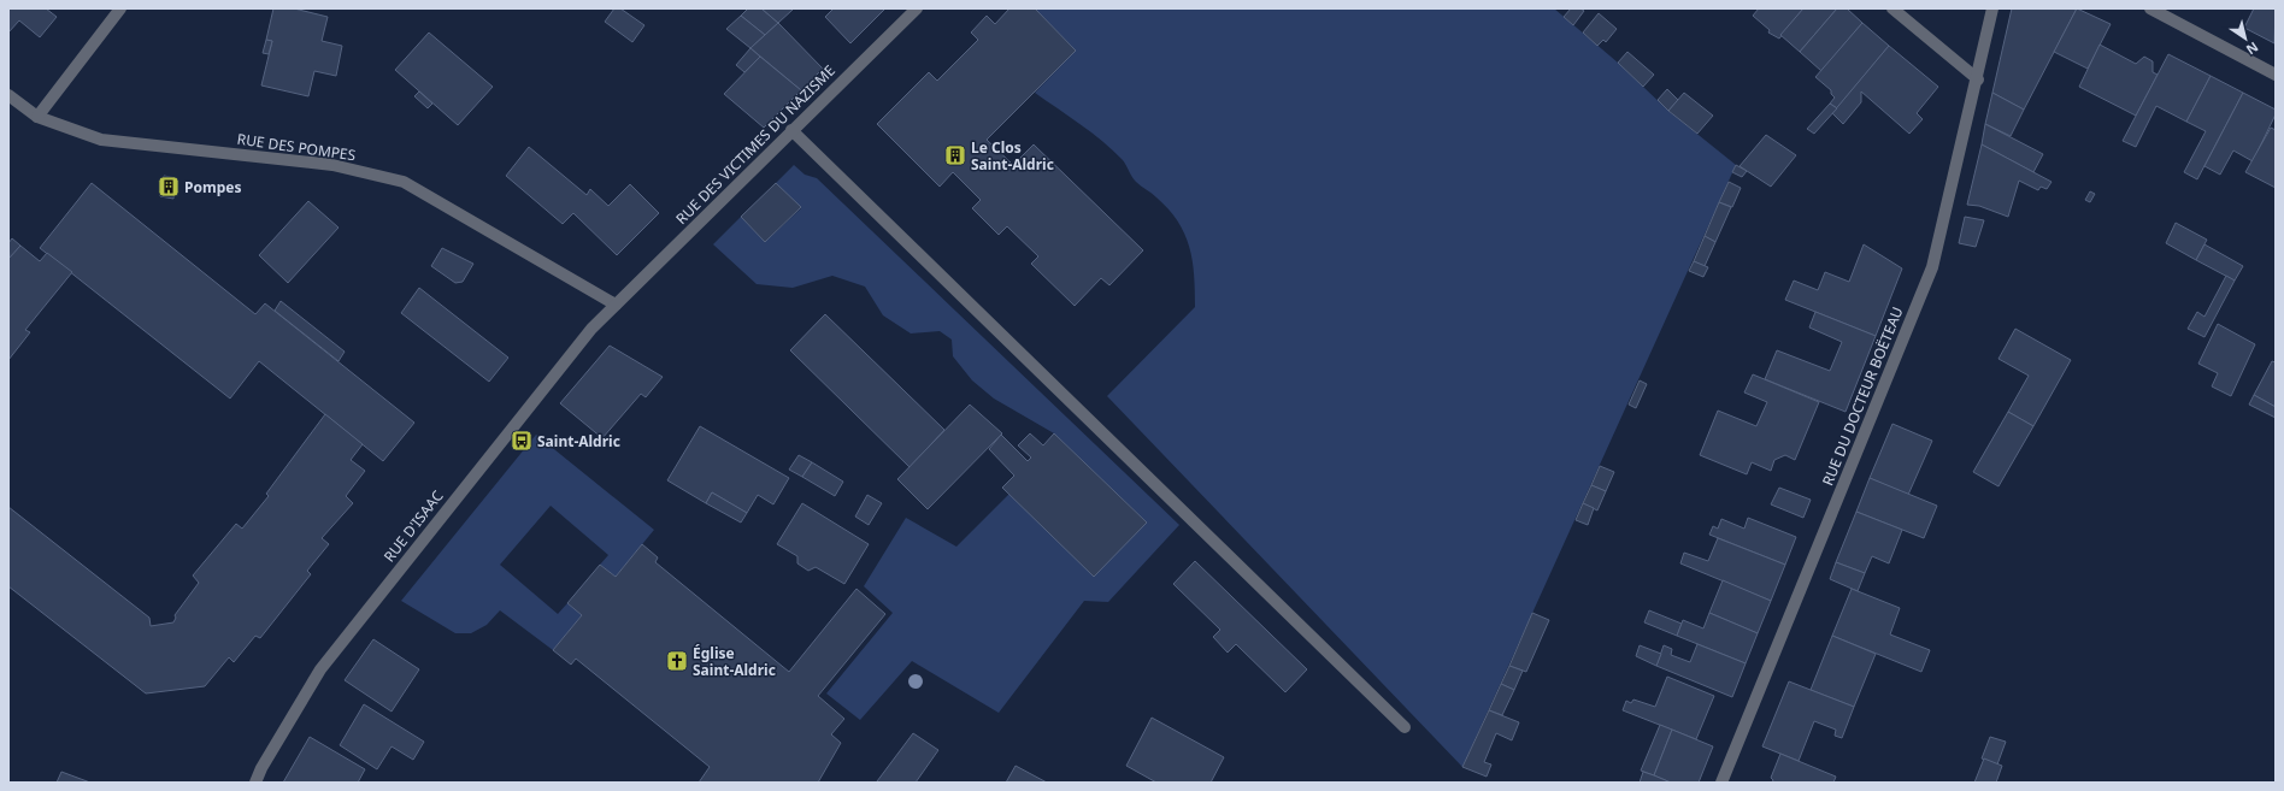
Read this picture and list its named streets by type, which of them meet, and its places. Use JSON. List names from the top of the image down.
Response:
{
  "streets": {
    "street": [
      "RUE DES VICTIMES DU NAZISME",
      "RUE DES POMPES",
      "RUE DU DOCTEUR BOËTEAU",
      "RUE D'ISAAC"
    ]
  },
  "crossings": [
    ["RUE DES VICTIMES DU NAZISME", "RUE DES POMPES"],
    ["RUE DES VICTIMES DU NAZISME", "RUE D'ISAAC"],
    ["RUE DES POMPES", "RUE D'ISAAC"]
  ],
  "places": {
    "building": ["Le Clos Saint-Aldric", "Pompes"],
    "bus stop": ["Saint-Aldric"],
    "church": ["Église Saint-Aldric"]
  },
  "north": "bottom right"
}
